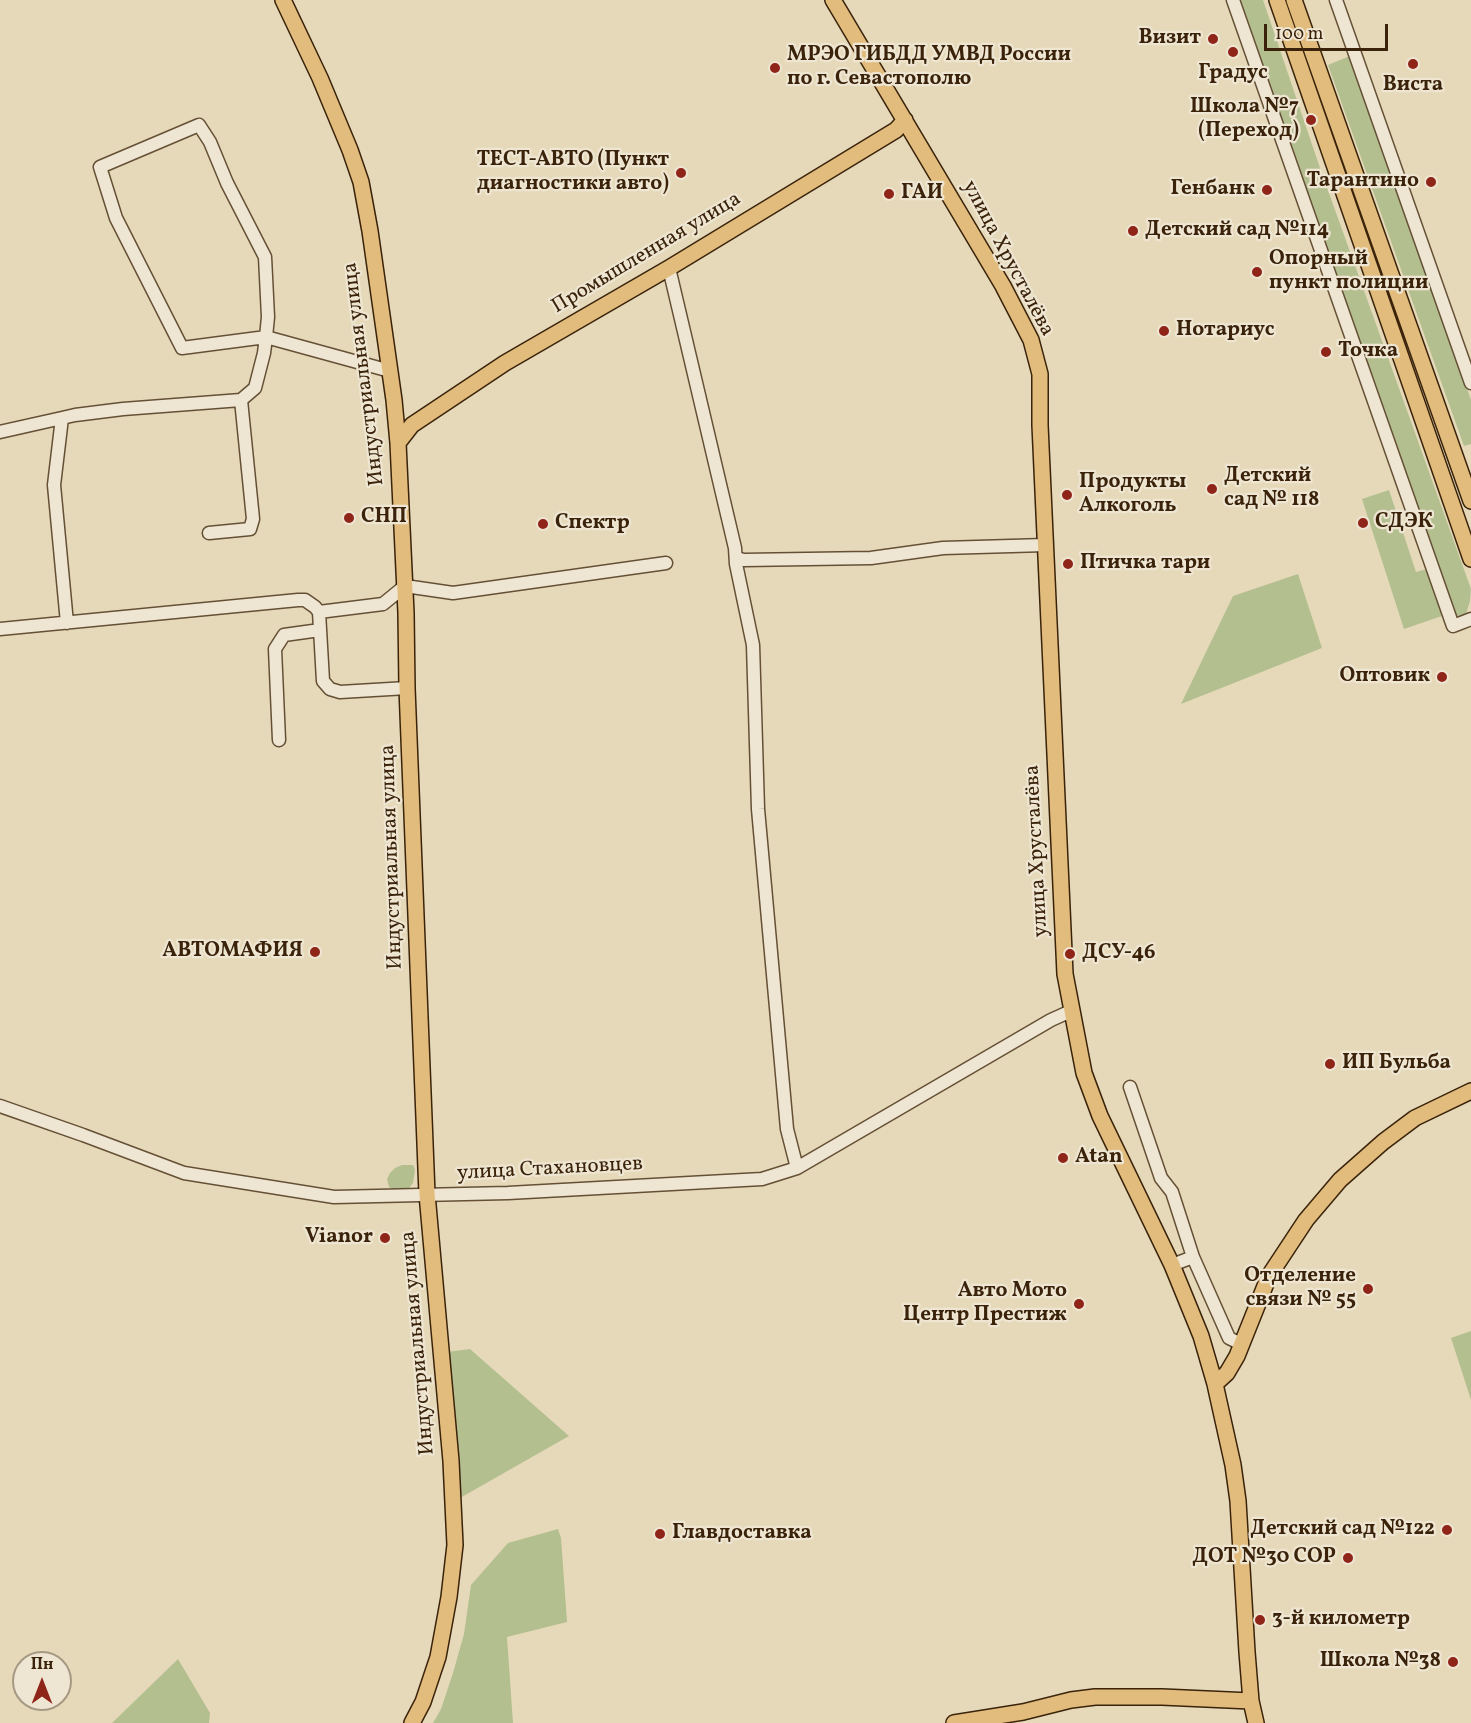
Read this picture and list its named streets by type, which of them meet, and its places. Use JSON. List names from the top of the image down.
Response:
{
  "streets": {
    "main road": ["Промышленная улица", "улица Хрусталёва", "Индустриальная улица"],
    "street": ["улица Стахановцев"]
  },
  "crossings": [
    ["Промышленная улица", "улица Хрусталёва"],
    ["Промышленная улица", "Индустриальная улица"],
    ["улица Хрусталёва", "улица Стахановцев"],
    ["Индустриальная улица", "улица Стахановцев"]
  ],
  "places": [
    "Визит",
    "Градус",
    "Виста",
    "МРЭО ГИБДД УМВД России по г. Севастополю",
    "Школа №7 (Переход)",
    "ТЕСТ-АВТО (Пункт диагностики авто)",
    "Тарантино",
    "Генбанк",
    "ГАИ",
    "Детский сад №114",
    "Опорный пункт полиции",
    "Нотариус",
    "Точка",
    "Детский сад № 118",
    "Продукты Алкоголь",
    "СНП",
    "СДЭК",
    "Спектр",
    "Птичка тари",
    "Оптовик",
    "АВТОМАФИЯ",
    "ДСУ-46",
    "ИП Бульба",
    "Atan",
    "Vianor",
    "Отделение связи № 55",
    "Авто Мото Центр Престиж",
    "Детский сад №122",
    "Главдоставка",
    "ДОТ №30 СОР",
    "3-й километр",
    "Школа №38"
  ],
  "scale_bar": "100 m",
  "north": "top"
}
